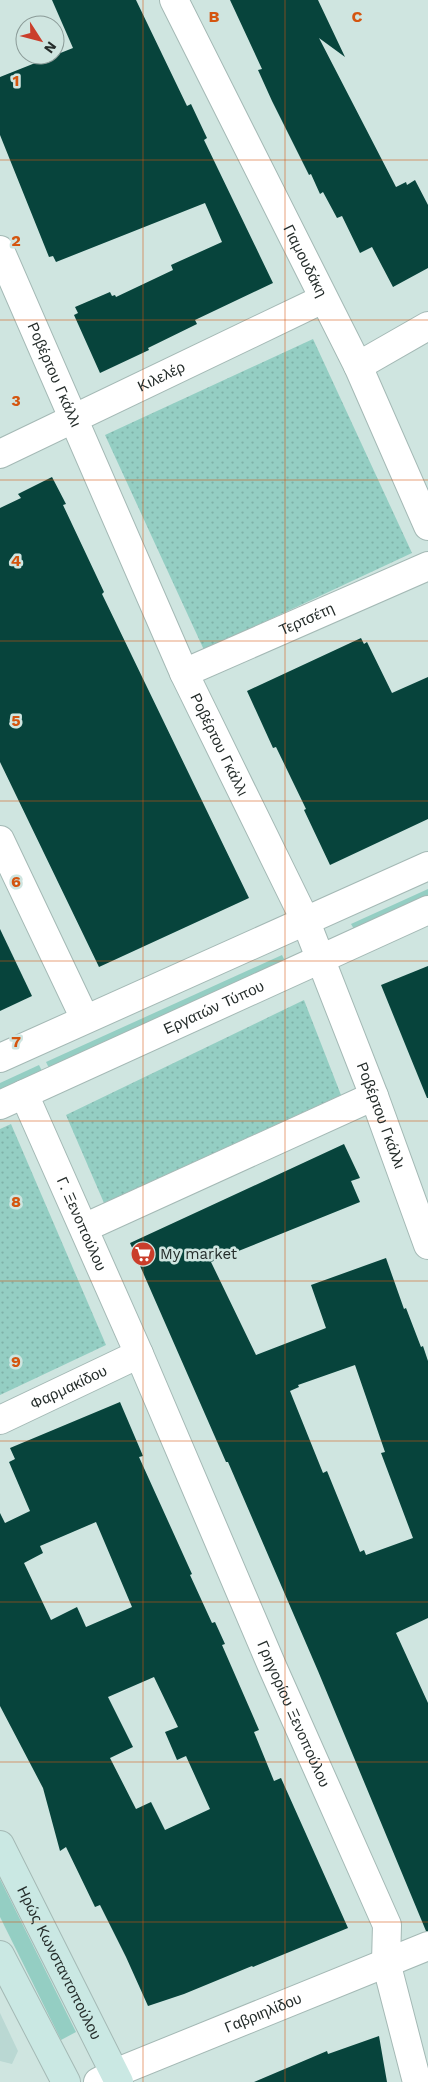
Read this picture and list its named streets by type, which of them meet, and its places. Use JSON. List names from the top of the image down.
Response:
{
  "streets": {
    "street": [
      "Γιαμουδάκη",
      "Ροβέρτου Γκάλλι",
      "Κιλελέρ",
      "Τερτσέτη",
      "Εργατών Τύπου",
      "Γ. Ξενοπούλου",
      "Φαρμακίδου",
      "Γρηγορίου Ξενοπούλου",
      "Ηρώς Κωνσταντοπούλου",
      "Γαβριηλίδου"
    ]
  },
  "crossings": [
    ["Γιαμουδάκη", "Κιλελέρ"],
    ["Ροβέρτου Γκάλλι", "Κιλελέρ"],
    ["Ροβέρτου Γκάλλι", "Τερτσέτη"],
    ["Ροβέρτου Γκάλλι", "Εργατών Τύπου"],
    ["Εργατών Τύπου", "Γ. Ξενοπούλου"],
    ["Γ. Ξενοπούλου", "Φαρμακίδου"],
    ["Γ. Ξενοπούλου", "Γρηγορίου Ξενοπούλου"],
    ["Φαρμακίδου", "Γρηγορίου Ξενοπούλου"],
    ["Γρηγορίου Ξενοπούλου", "Γαβριηλίδου"],
    ["Ηρώς Κωνσταντοπούλου", "Γαβριηλίδου"]
  ],
  "places": {
    "supermarket": ["My market"]
  },
  "north": "bottom right",
  "grid": {
    "columns": ["B", "C"],
    "rows": [
      "1",
      "2",
      "3",
      "4",
      "5",
      "6",
      "7",
      "8",
      "9"
    ]
  }
}
